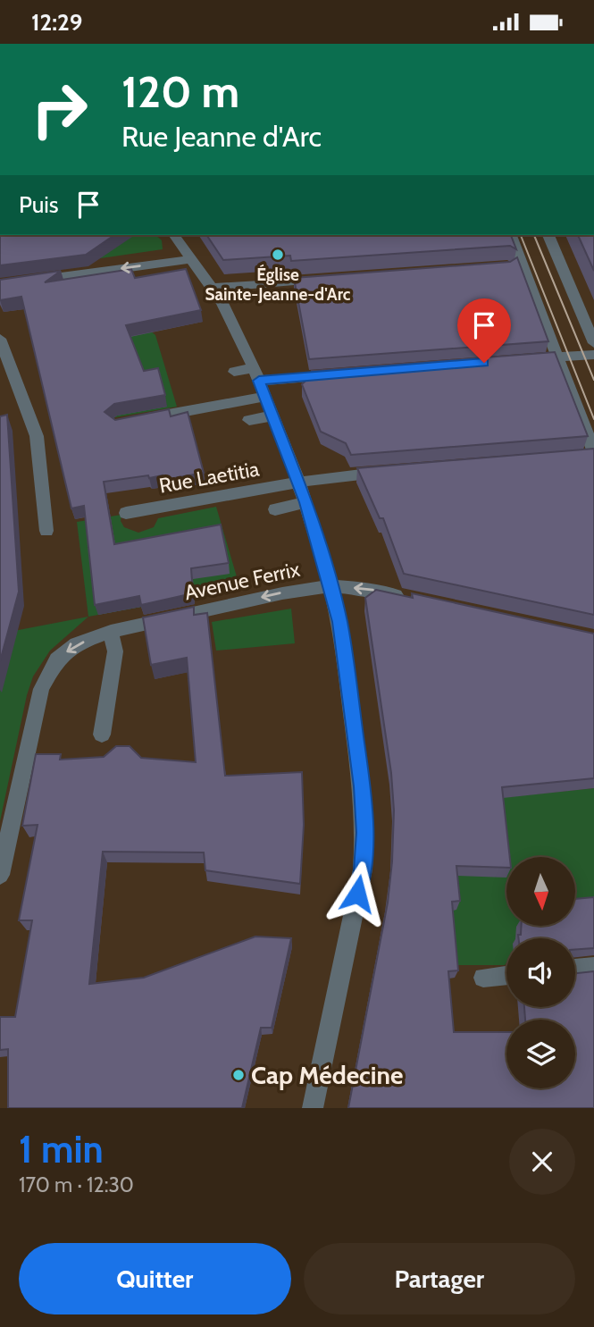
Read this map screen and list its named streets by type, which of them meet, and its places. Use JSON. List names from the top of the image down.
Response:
{
  "streets": {
    "street": ["Rue Laetitia", "Avenue Ferrix"]
  },
  "one_way": ["Avenue Ferrix"],
  "places": ["Église Sainte-Jeanne-d'Arc", "Cap Médecine"],
  "north": "bottom",
  "page": {
    "status": "12:29",
    "turn": ["120 m", "Rue Jeanne d'Arc"],
    "then": "Puis",
    "heading": ["1 min", "170 m · 12:30"],
    "buttons": ["Quitter", "Partager"]
  }
}
